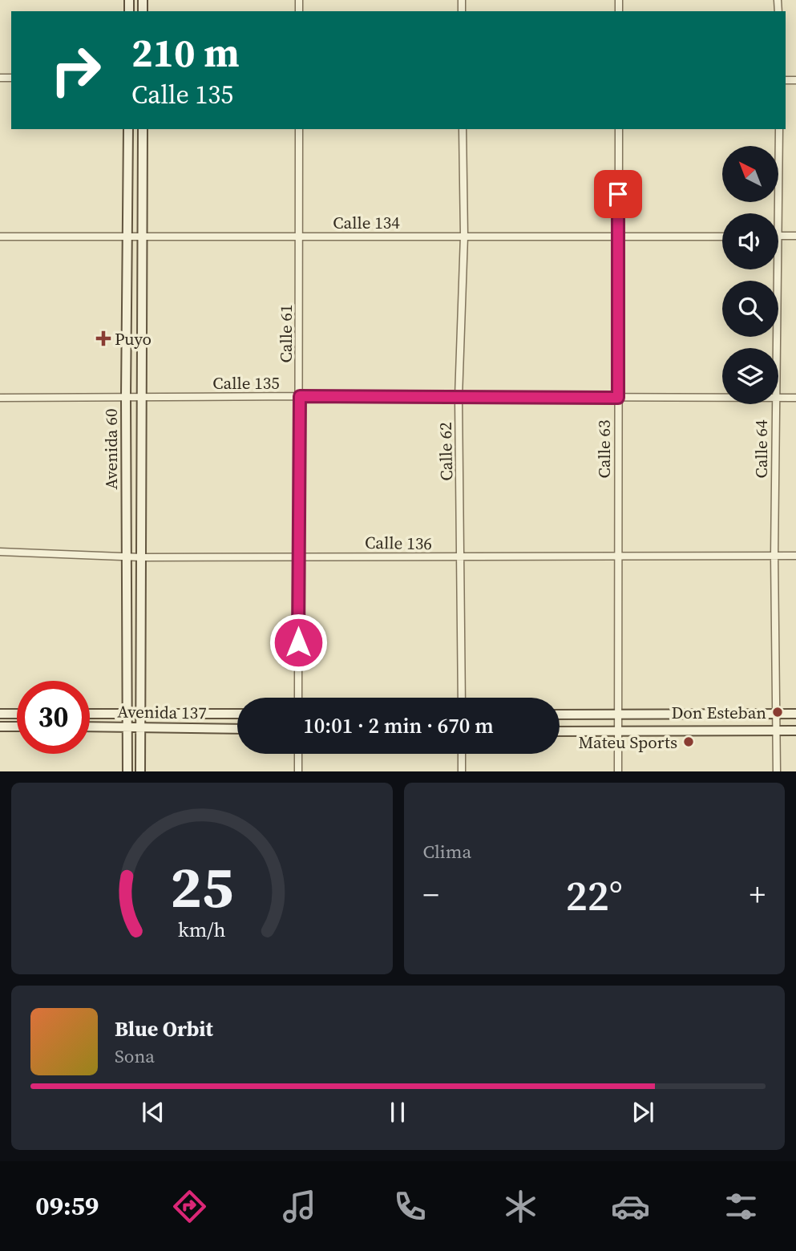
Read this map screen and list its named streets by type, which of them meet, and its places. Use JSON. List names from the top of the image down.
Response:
{
  "streets": {
    "main road": ["Avenida 60", "Avenida 137"],
    "street": [
      "Calle 134",
      "Calle 61",
      "Calle 135",
      "Calle 63",
      "Calle 64",
      "Calle 62",
      "Calle 136"
    ]
  },
  "crossings": [
    ["Calle 134", "Calle 61"],
    ["Calle 134", "Avenida 60"],
    ["Calle 134", "Calle 63"],
    ["Calle 134", "Calle 62"],
    ["Calle 61", "Calle 135"],
    ["Calle 61", "Calle 136"],
    ["Calle 135", "Avenida 60"],
    ["Calle 135", "Calle 63"],
    ["Calle 135", "Calle 62"],
    ["Avenida 60", "Calle 136"],
    ["Avenida 60", "Avenida 137"],
    ["Calle 63", "Calle 136"],
    ["Calle 64", "Calle 136"],
    ["Calle 62", "Calle 136"]
  ],
  "places": {
    "health": ["Puyo"],
    "other": ["Don Esteban", "Mateu Sports"]
  },
  "north": "top left",
  "page": {
    "turn": ["210 m", "Calle 135"],
    "limit": "30",
    "trip": "10:01 · 2 min · 670 m",
    "tile": "Clima",
    "heat": ["−", "22°", "+"],
    "song": ["Blue Orbit", "Sona"],
    "tabs": "09:59",
    "gauge": ["25", "km/h"]
  }
}
